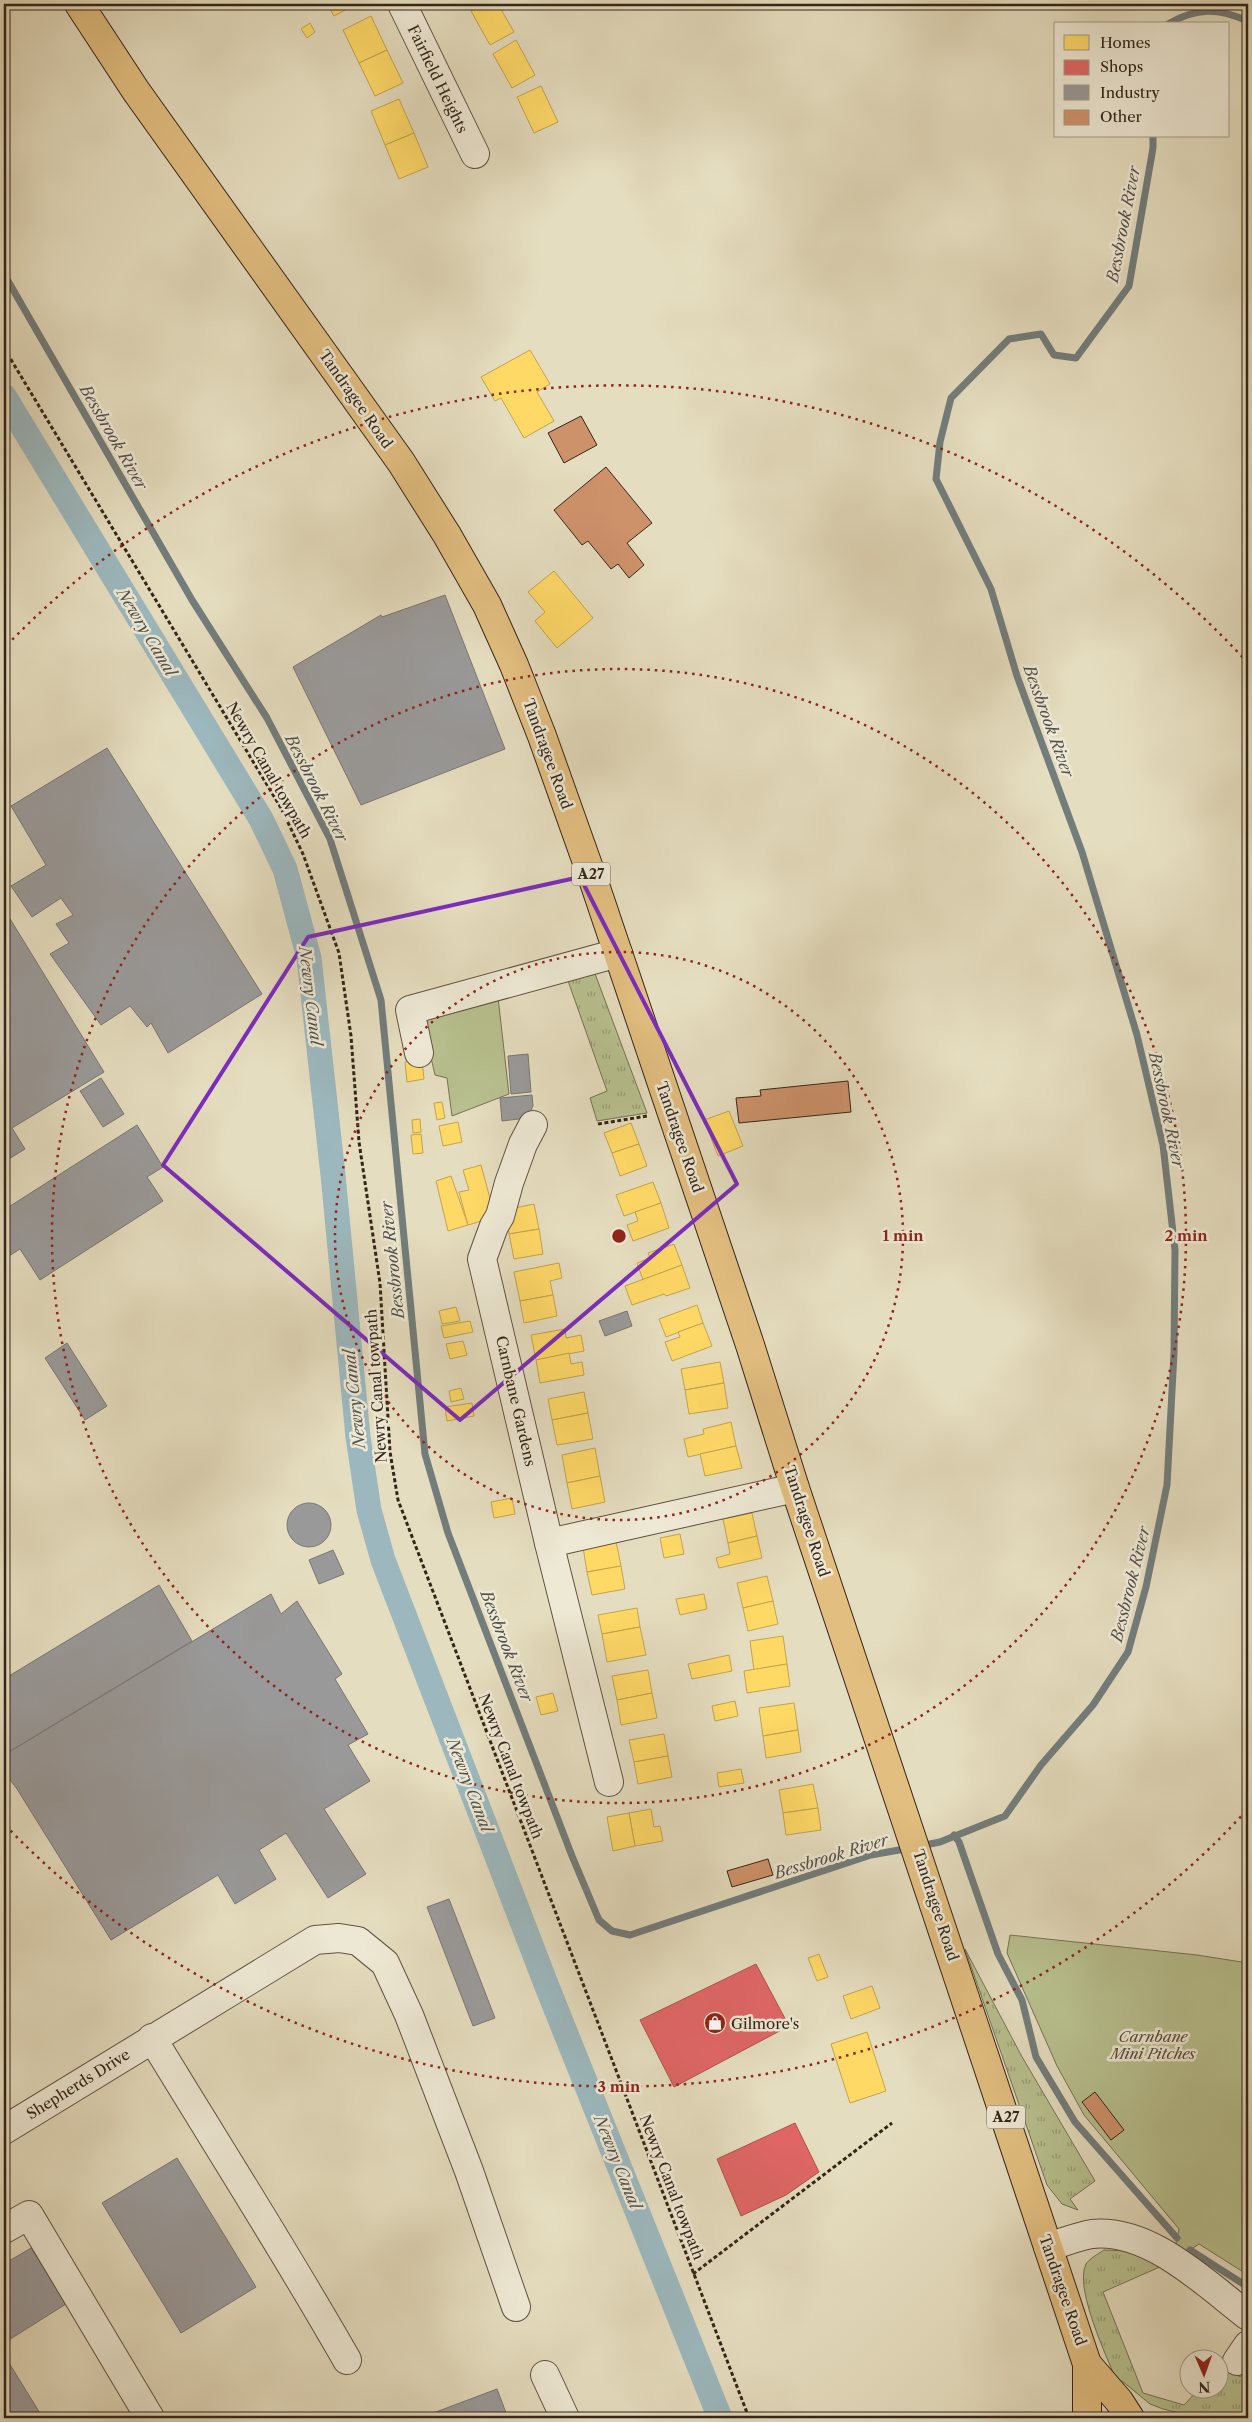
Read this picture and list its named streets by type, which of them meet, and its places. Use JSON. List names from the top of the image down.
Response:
{
  "streets": {
    "highway": ["Tandragee Road", "A27"],
    "street": ["Fairfield Heights", "Carnbane Gardens", "Shepherds Drive"],
    "path": ["Newry Canal towpath"]
  },
  "water": ["Bessbrook River", "Newry Canal"],
  "parks": ["Carnbane Mini Pitches"],
  "places": {
    "shop": ["Gilmore's"]
  },
  "legend": [
    "Homes",
    "Shops",
    "Industry",
    "Other"
  ],
  "north": "bottom",
  "rings": ["1 min", "2 min", "3 min"]
}
